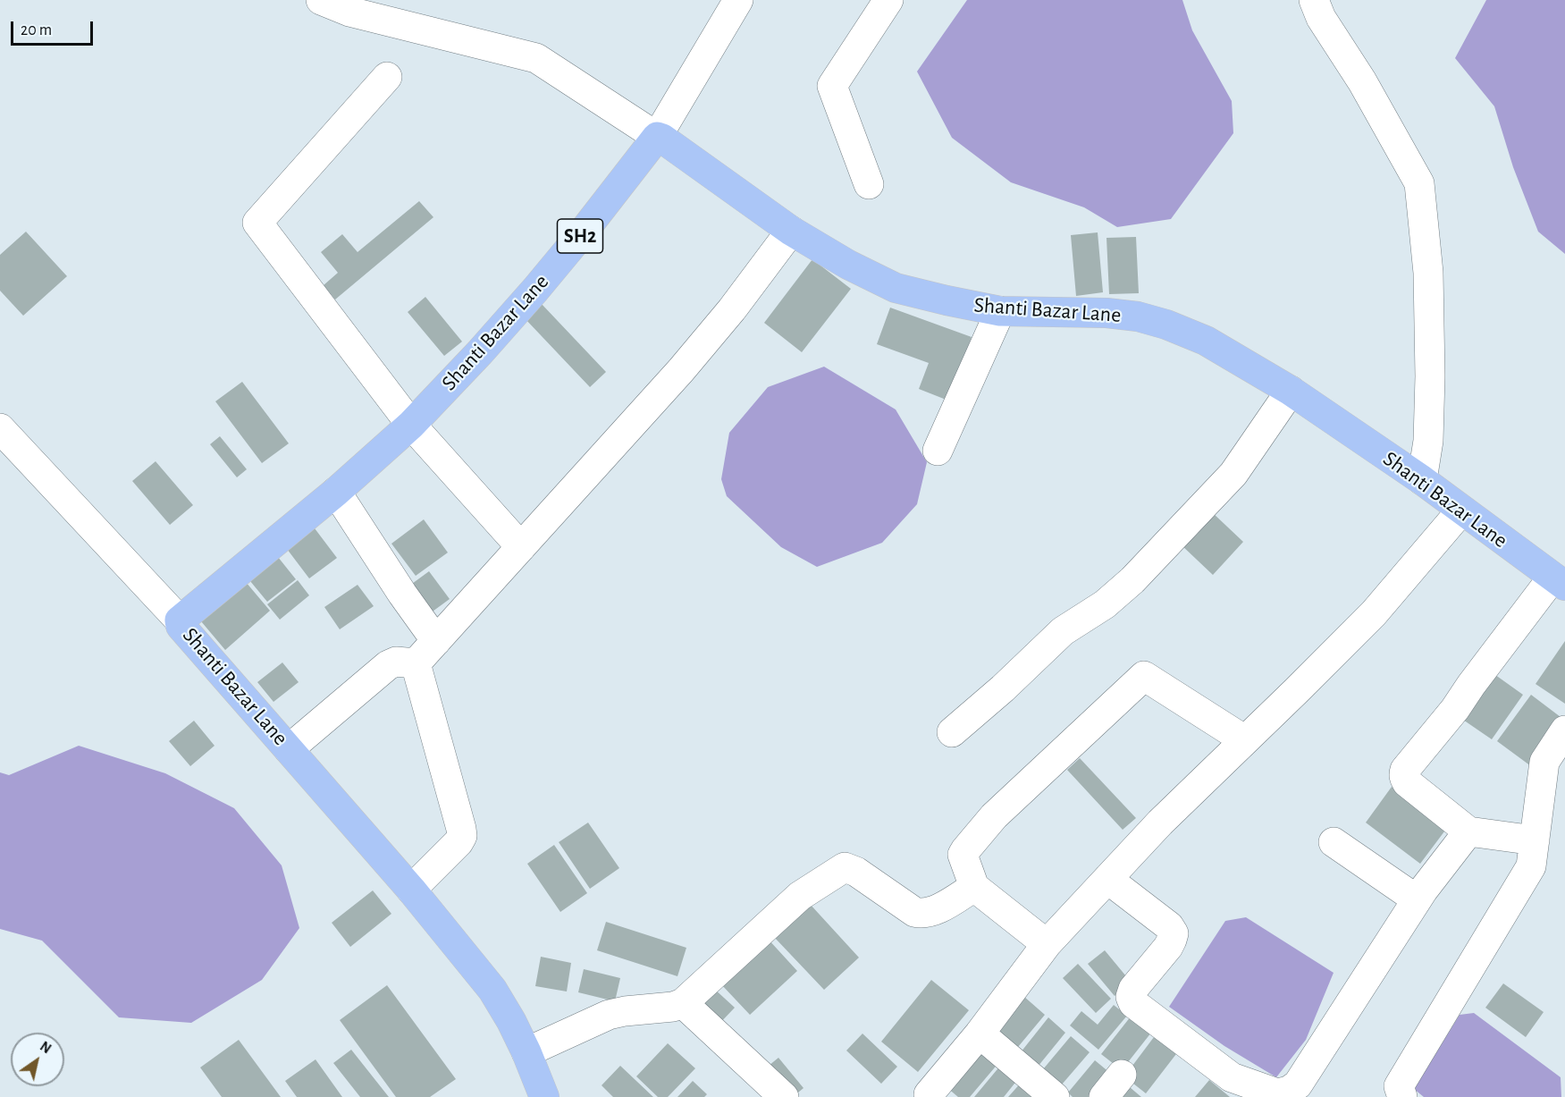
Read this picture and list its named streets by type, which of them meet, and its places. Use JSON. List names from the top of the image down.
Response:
{
  "streets": {
    "main road": ["SH2", "Shanti Bazar Lane"]
  },
  "scale_bar": "20 m",
  "north": "top right"
}
